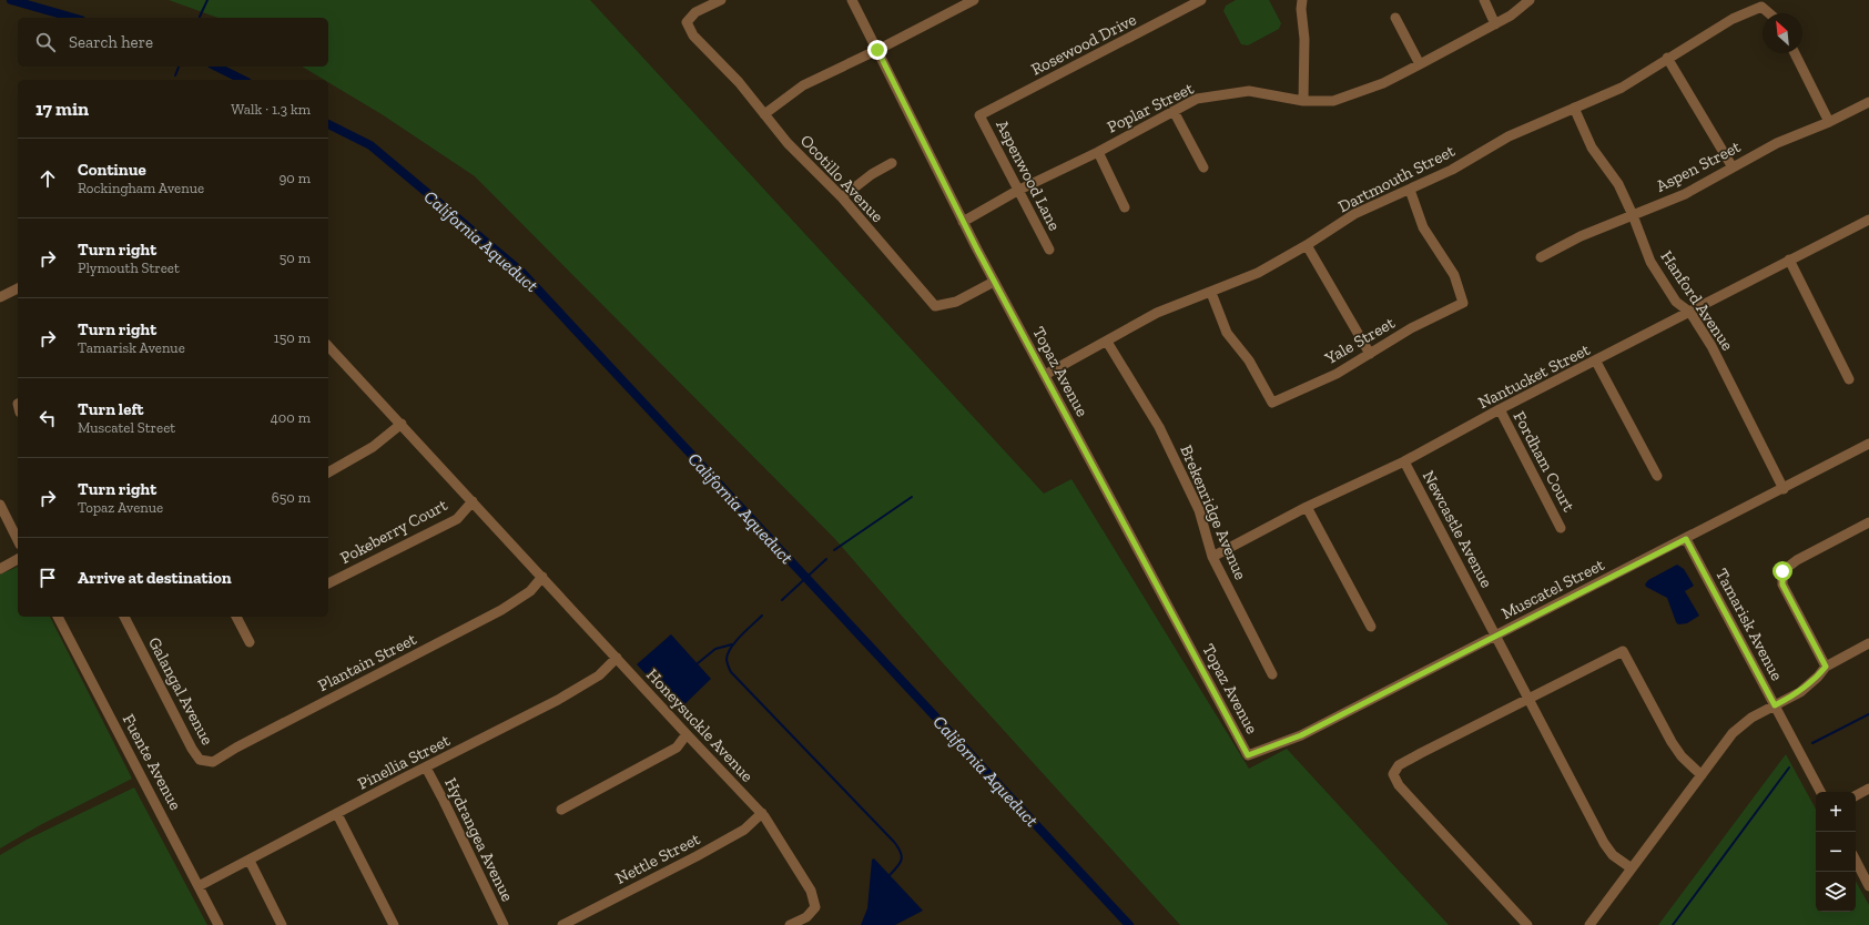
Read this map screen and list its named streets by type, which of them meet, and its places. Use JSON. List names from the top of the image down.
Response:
{
  "streets": {
    "street": [
      "Rosewood Drive",
      "Poplar Street",
      "Aspen Street",
      "Aspenwood Lane",
      "Ocotillo Avenue",
      "Dartmouth Street",
      "Hanford Avenue",
      "Yale Street",
      "Topaz Avenue",
      "Nantucket Street",
      "Fordham Court",
      "Brekenridge Avenue",
      "Newcastle Avenue",
      "Pokeberry Court",
      "Muscatel Street",
      "Tamarisk Avenue",
      "Plantain Street",
      "Galangal Avenue",
      "Honeysuckle Avenue",
      "Fuente Avenue",
      "Pinellia Street",
      "Hydrangea Avenue",
      "Nettle Street"
    ]
  },
  "crossings": [
    ["Rosewood Drive", "Aspenwood Lane"],
    ["Poplar Street", "Aspenwood Lane"],
    ["Poplar Street", "Topaz Avenue"],
    ["Aspen Street", "Hanford Avenue"],
    ["Ocotillo Avenue", "Topaz Avenue"],
    ["Dartmouth Street", "Hanford Avenue"],
    ["Dartmouth Street", "Yale Street"],
    ["Dartmouth Street", "Topaz Avenue"],
    ["Dartmouth Street", "Brekenridge Avenue"],
    ["Hanford Avenue", "Nantucket Street"],
    ["Hanford Avenue", "Muscatel Street"],
    ["Topaz Avenue", "Muscatel Street"],
    ["Nantucket Street", "Fordham Court"],
    ["Nantucket Street", "Brekenridge Avenue"],
    ["Nantucket Street", "Newcastle Avenue"],
    ["Newcastle Avenue", "Muscatel Street"],
    ["Pokeberry Court", "Honeysuckle Avenue"],
    ["Muscatel Street", "Tamarisk Avenue"],
    ["Plantain Street", "Galangal Avenue"],
    ["Plantain Street", "Honeysuckle Avenue"],
    ["Honeysuckle Avenue", "Pinellia Street"],
    ["Honeysuckle Avenue", "Nettle Street"],
    ["Fuente Avenue", "Pinellia Street"],
    ["Pinellia Street", "Hydrangea Avenue"]
  ],
  "water": ["California Aqueduct"],
  "north": "top left",
  "page": {
    "search": "Search here",
    "heading": ["17 min", "Walk · 1.3 km"],
    "list": [
      ["Continue", "Rockingham Avenue", "90 m"],
      ["Turn right", "Plymouth Street", "50 m"],
      ["Turn right", "Tamarisk Avenue", "150 m"],
      ["Turn left", "Muscatel Street", "400 m"],
      ["Turn right", "Topaz Avenue", "650 m"],
      "Arrive at destination"
    ],
    "map_buttons": ["+", "−"]
  }
}
